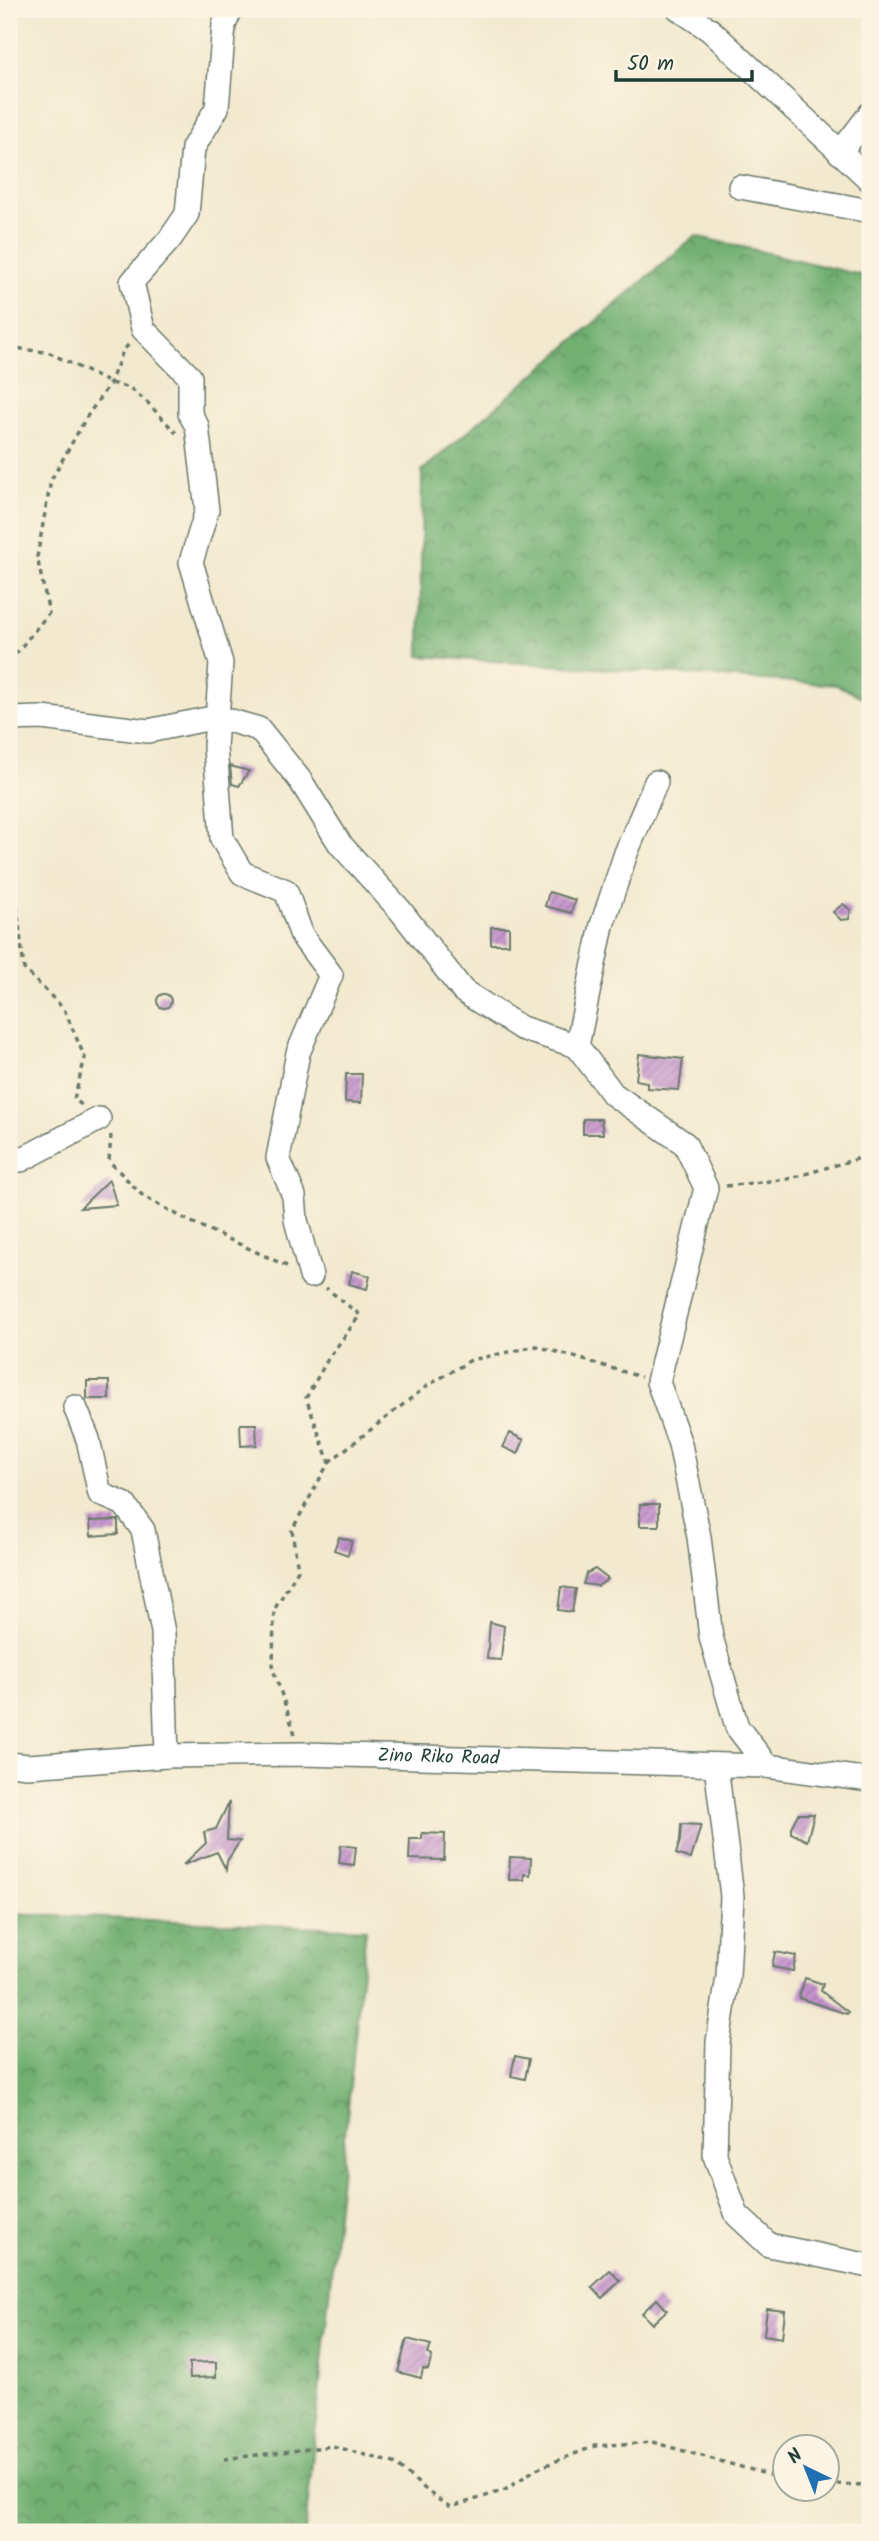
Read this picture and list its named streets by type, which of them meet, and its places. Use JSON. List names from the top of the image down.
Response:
{
  "streets": {
    "street": ["Zino Riko Road"]
  },
  "scale_bar": "50 m",
  "north": "top left"
}
